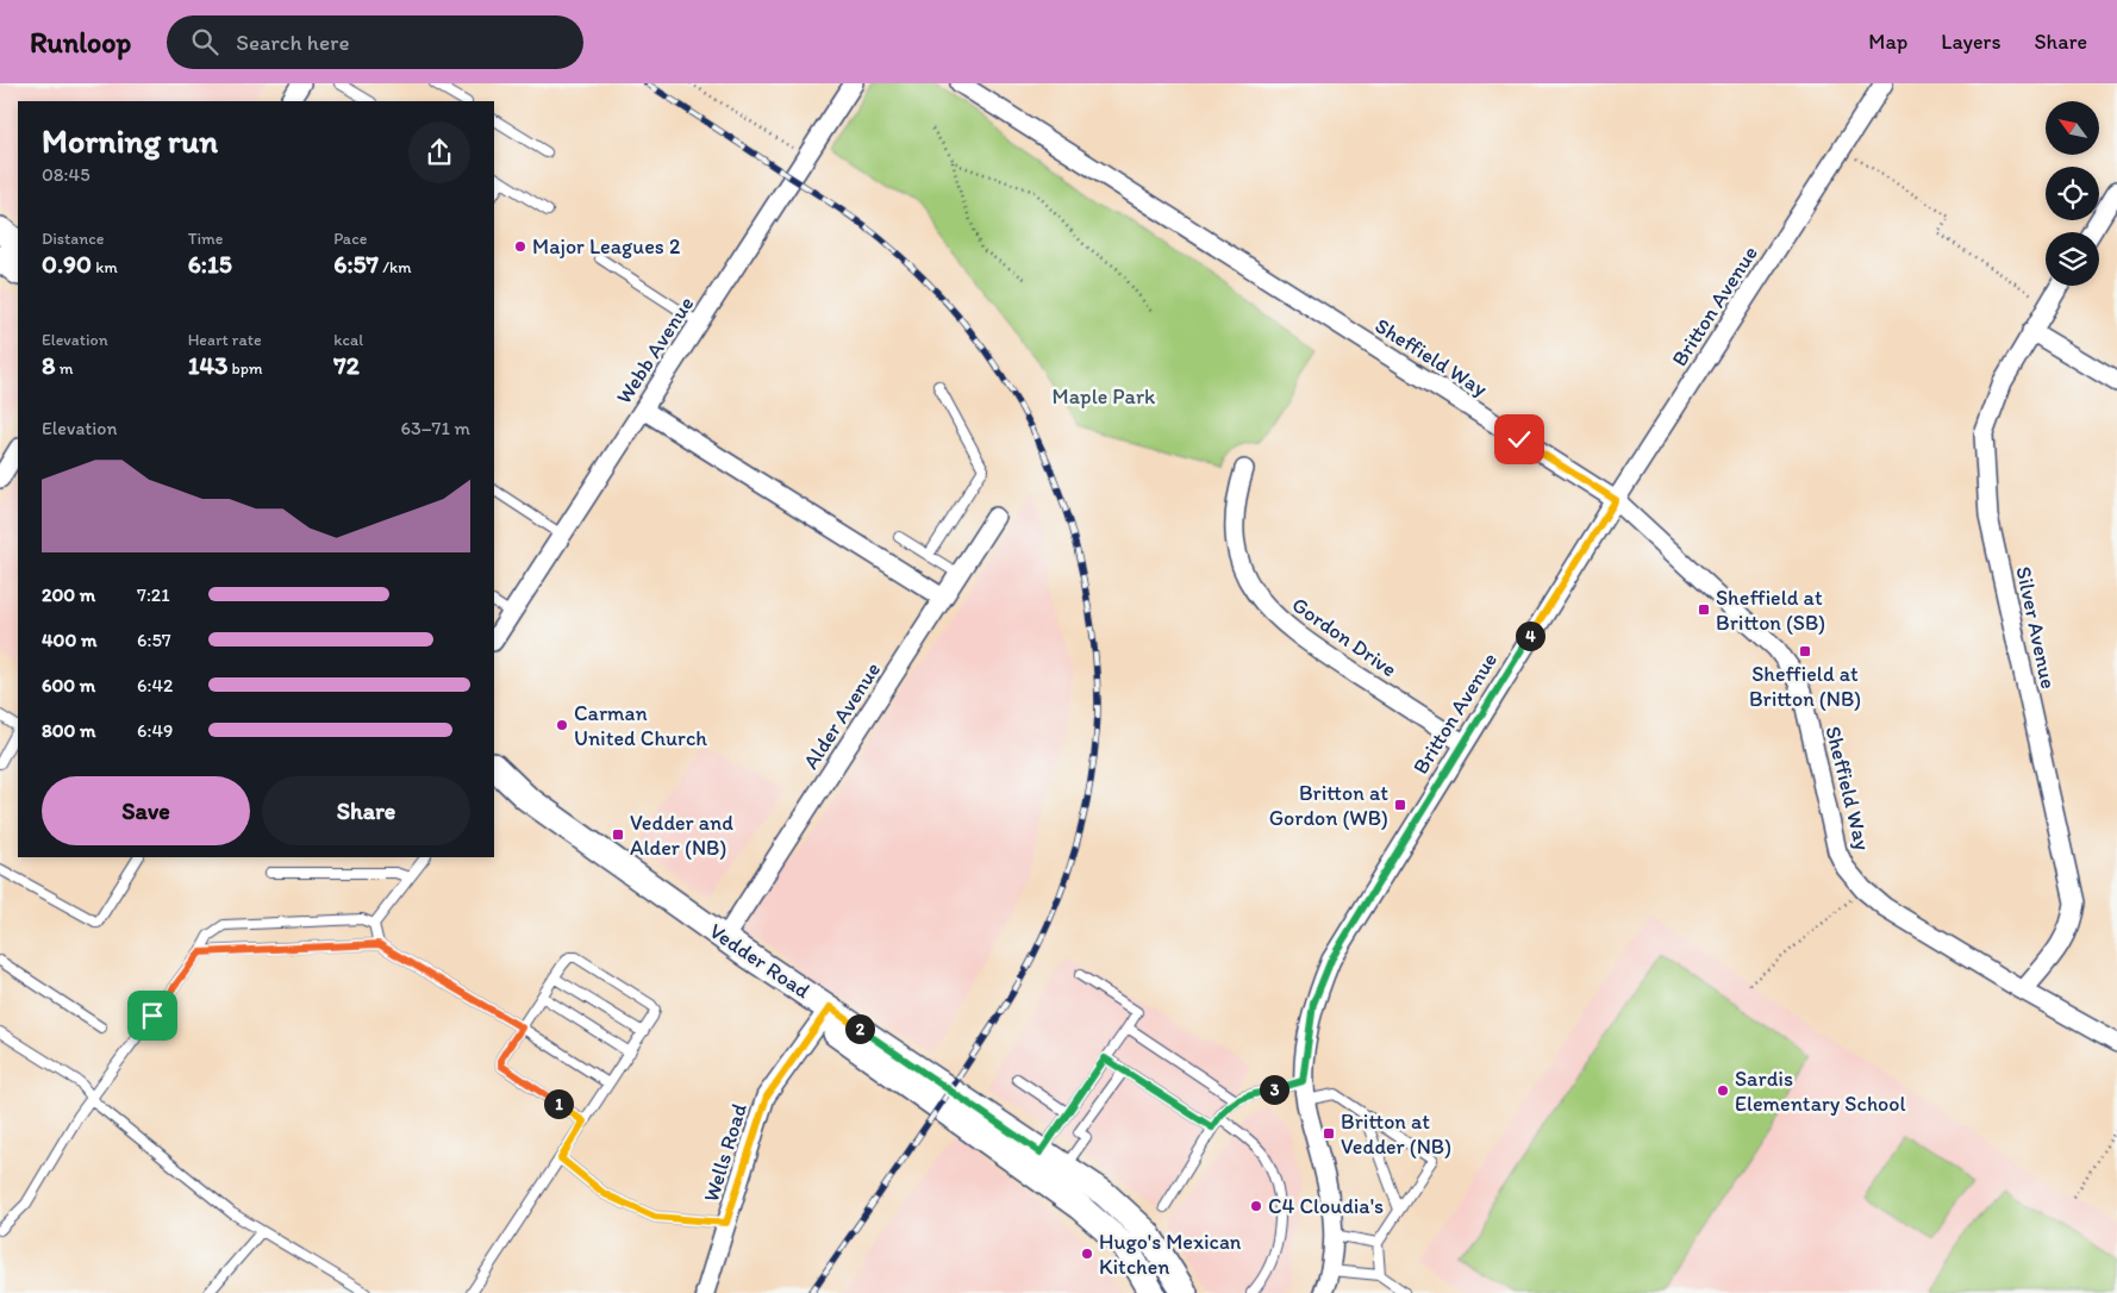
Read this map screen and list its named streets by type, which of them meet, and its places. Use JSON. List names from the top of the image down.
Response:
{
  "streets": {
    "main road": ["Vedder Road"],
    "street": [
      "Britton Avenue",
      "Webb Avenue",
      "Sheffield Way",
      "Silver Avenue",
      "Gordon Drive",
      "Alder Avenue",
      "Wells Road"
    ]
  },
  "crossings": [
    ["Britton Avenue", "Sheffield Way"],
    ["Britton Avenue", "Gordon Drive"],
    ["Sheffield Way", "Silver Avenue"],
    ["Alder Avenue", "Vedder Road"],
    ["Vedder Road", "Wells Road"]
  ],
  "parks": ["Maple Park"],
  "places": {
    "other": [
      "Major Leagues 2",
      "Carman United Church",
      "Sardis Elementary School",
      "C4 Cloudia's",
      "Hugo's Mexican Kitchen"
    ],
    "transit": [
      "Sheffield at Britton (SB)",
      "Sheffield at Britton (NB)",
      "Britton at Gordon (WB)",
      "Vedder and Alder (NB)",
      "Britton at Vedder (NB)"
    ]
  },
  "north": "top left",
  "page": {
    "header": "Runloop",
    "search": "Search here",
    "nav": ["Map", "Layers", "Share"],
    "heading": ["Morning run", "08:45"],
    "stats": [
      ["Distance", "0.90 km"],
      ["Time", "6:15"],
      ["Pace", "6:57 /km"],
      ["Elevation", "8 m"],
      ["Heart rate", "143 bpm"],
      ["kcal", "72"]
    ],
    "chart": ["Elevation", "63–71 m"],
    "list": [
      {
        "name": "200 m",
        "note": "7:21"
      },
      {
        "name": "400 m",
        "note": "6:57"
      },
      {
        "name": "600 m",
        "note": "6:42"
      },
      {
        "name": "800 m",
        "note": "6:49"
      }
    ],
    "pins": [
      "4",
      "2",
      "3",
      "1"
    ],
    "buttons": ["Save", "Share"]
  }
}
